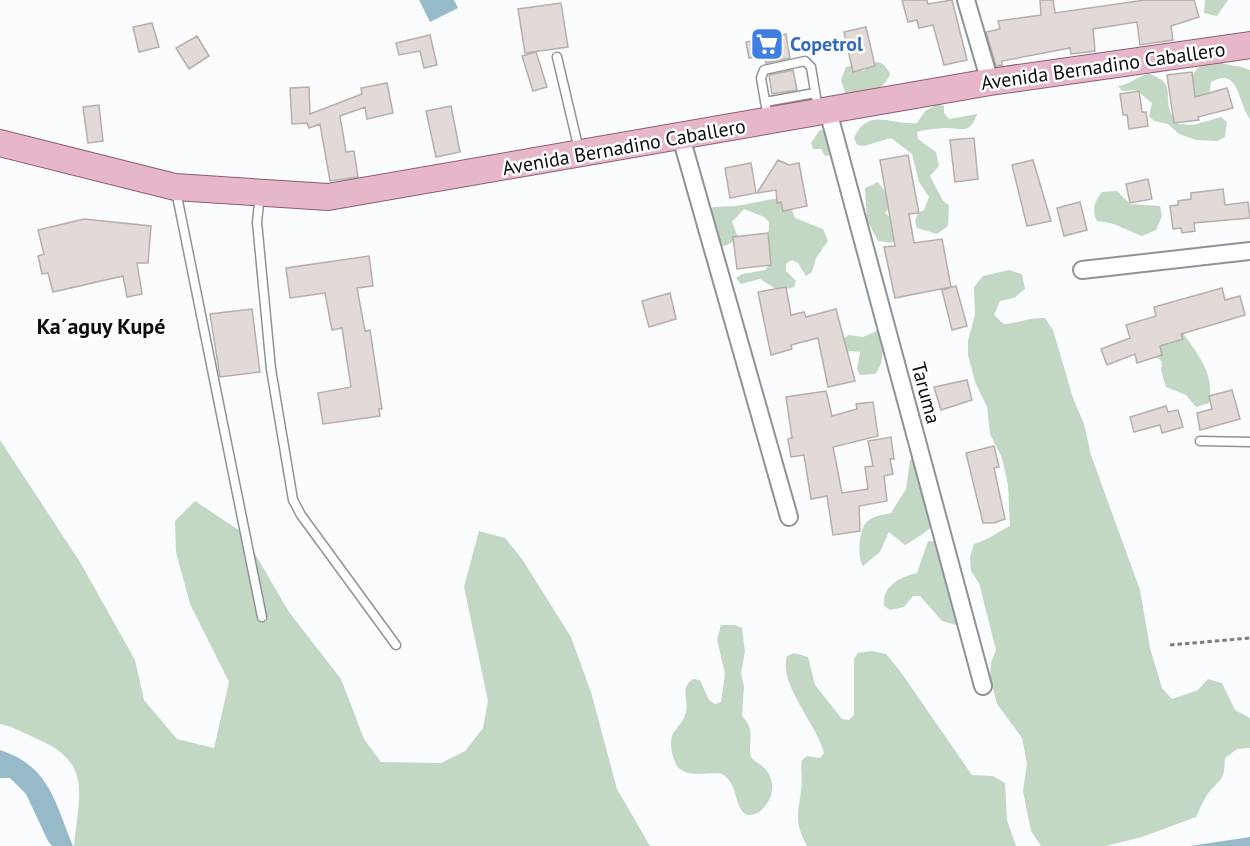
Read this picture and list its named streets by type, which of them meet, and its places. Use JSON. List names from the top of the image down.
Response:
{
  "streets": {
    "main road": ["Avenida Bernadino Caballero"],
    "street": ["Taruma"]
  },
  "crossings": [
    ["Avenida Bernadino Caballero", "Taruma"]
  ],
  "districts": ["Ka´aguy Kupé"],
  "places": {
    "supermarket": ["Copetrol"]
  }
}
